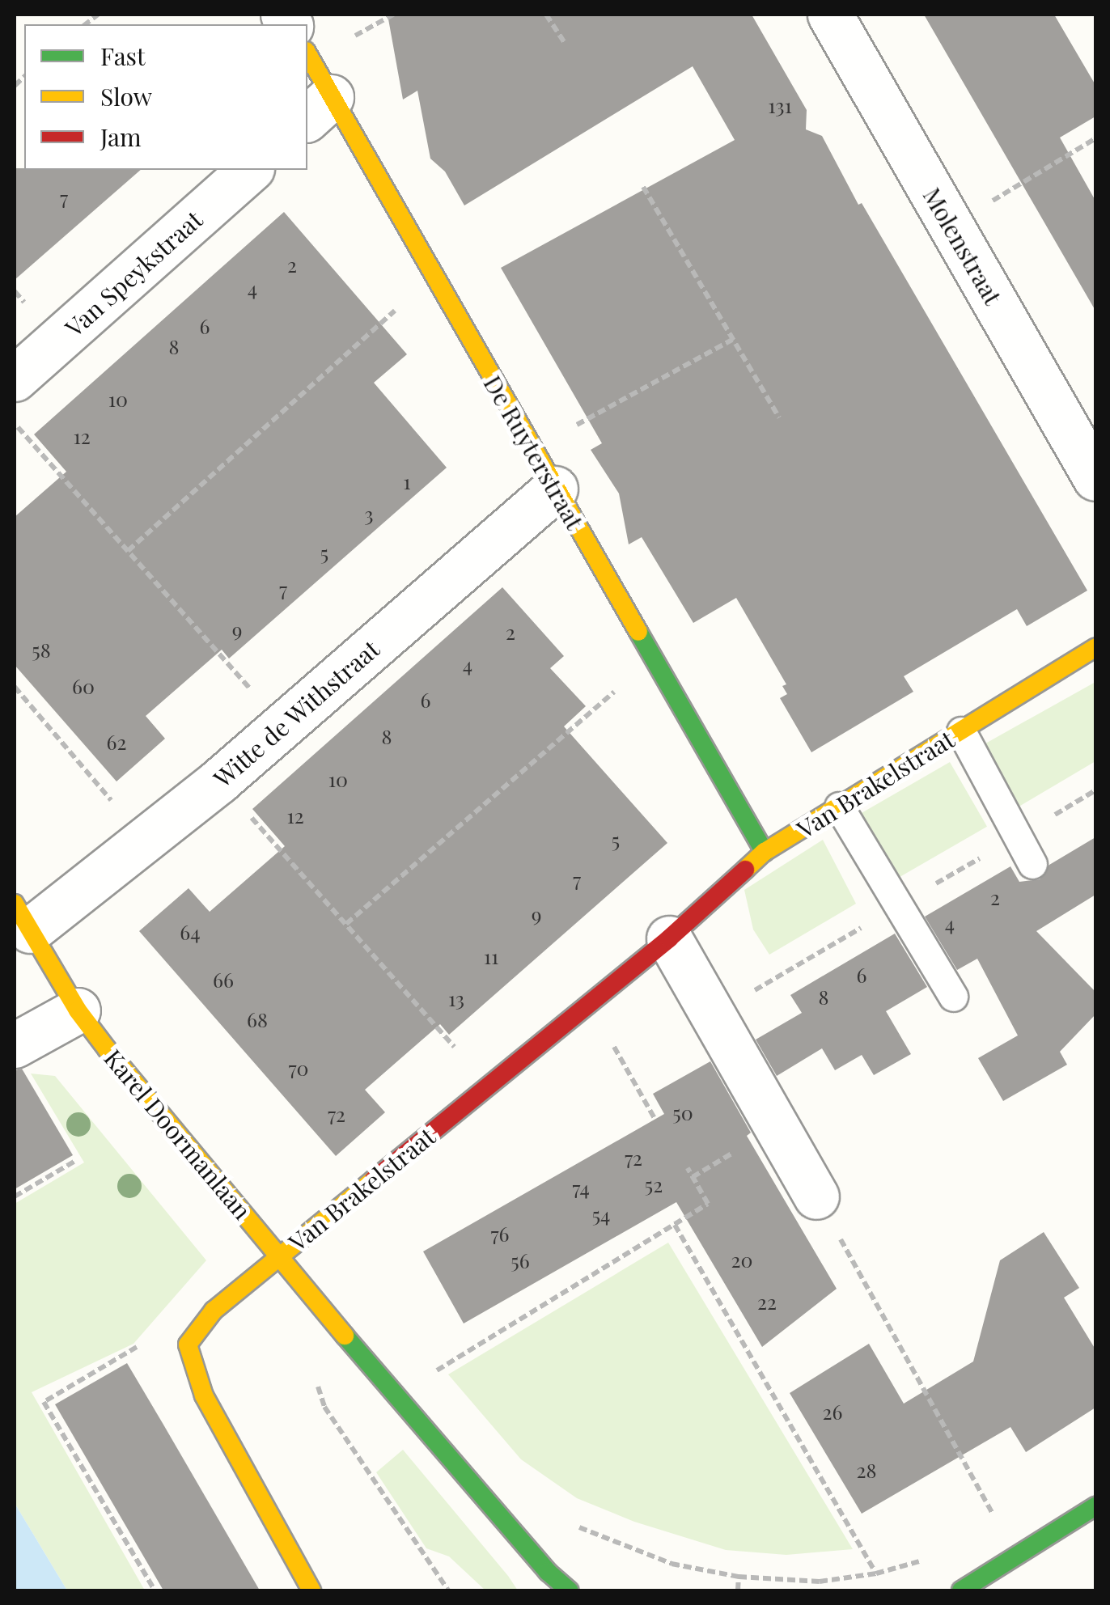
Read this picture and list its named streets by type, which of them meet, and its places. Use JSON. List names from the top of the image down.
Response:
{
  "streets": {
    "street": [
      "Molenstraat",
      "Van Speykstraat",
      "De Ruyterstraat",
      "Witte de Withstraat",
      "Van Brakelstraat",
      "Karel Doormanlaan"
    ]
  },
  "crossings": [
    ["De Ruyterstraat", "Witte de Withstraat"],
    ["De Ruyterstraat", "Van Brakelstraat"],
    ["Witte de Withstraat", "Karel Doormanlaan"],
    ["Van Brakelstraat", "Karel Doormanlaan"]
  ],
  "house_numbers": [
    "131",
    "7",
    "2",
    "4",
    "6",
    "8",
    "10",
    "12",
    "1",
    "3",
    "5",
    "7",
    "9",
    "2",
    "58",
    "4",
    "60",
    "6",
    "8",
    "62",
    "10",
    "12",
    "5",
    "7",
    "2",
    "9",
    "4",
    "64",
    "11",
    "6",
    "66",
    "8",
    "13",
    "68",
    "70",
    "50",
    "72",
    "72",
    "52",
    "74",
    "54",
    "76",
    "20",
    "56",
    "22",
    "26",
    "28"
  ],
  "legend": ["Fast", "Slow", "Jam"]
}
